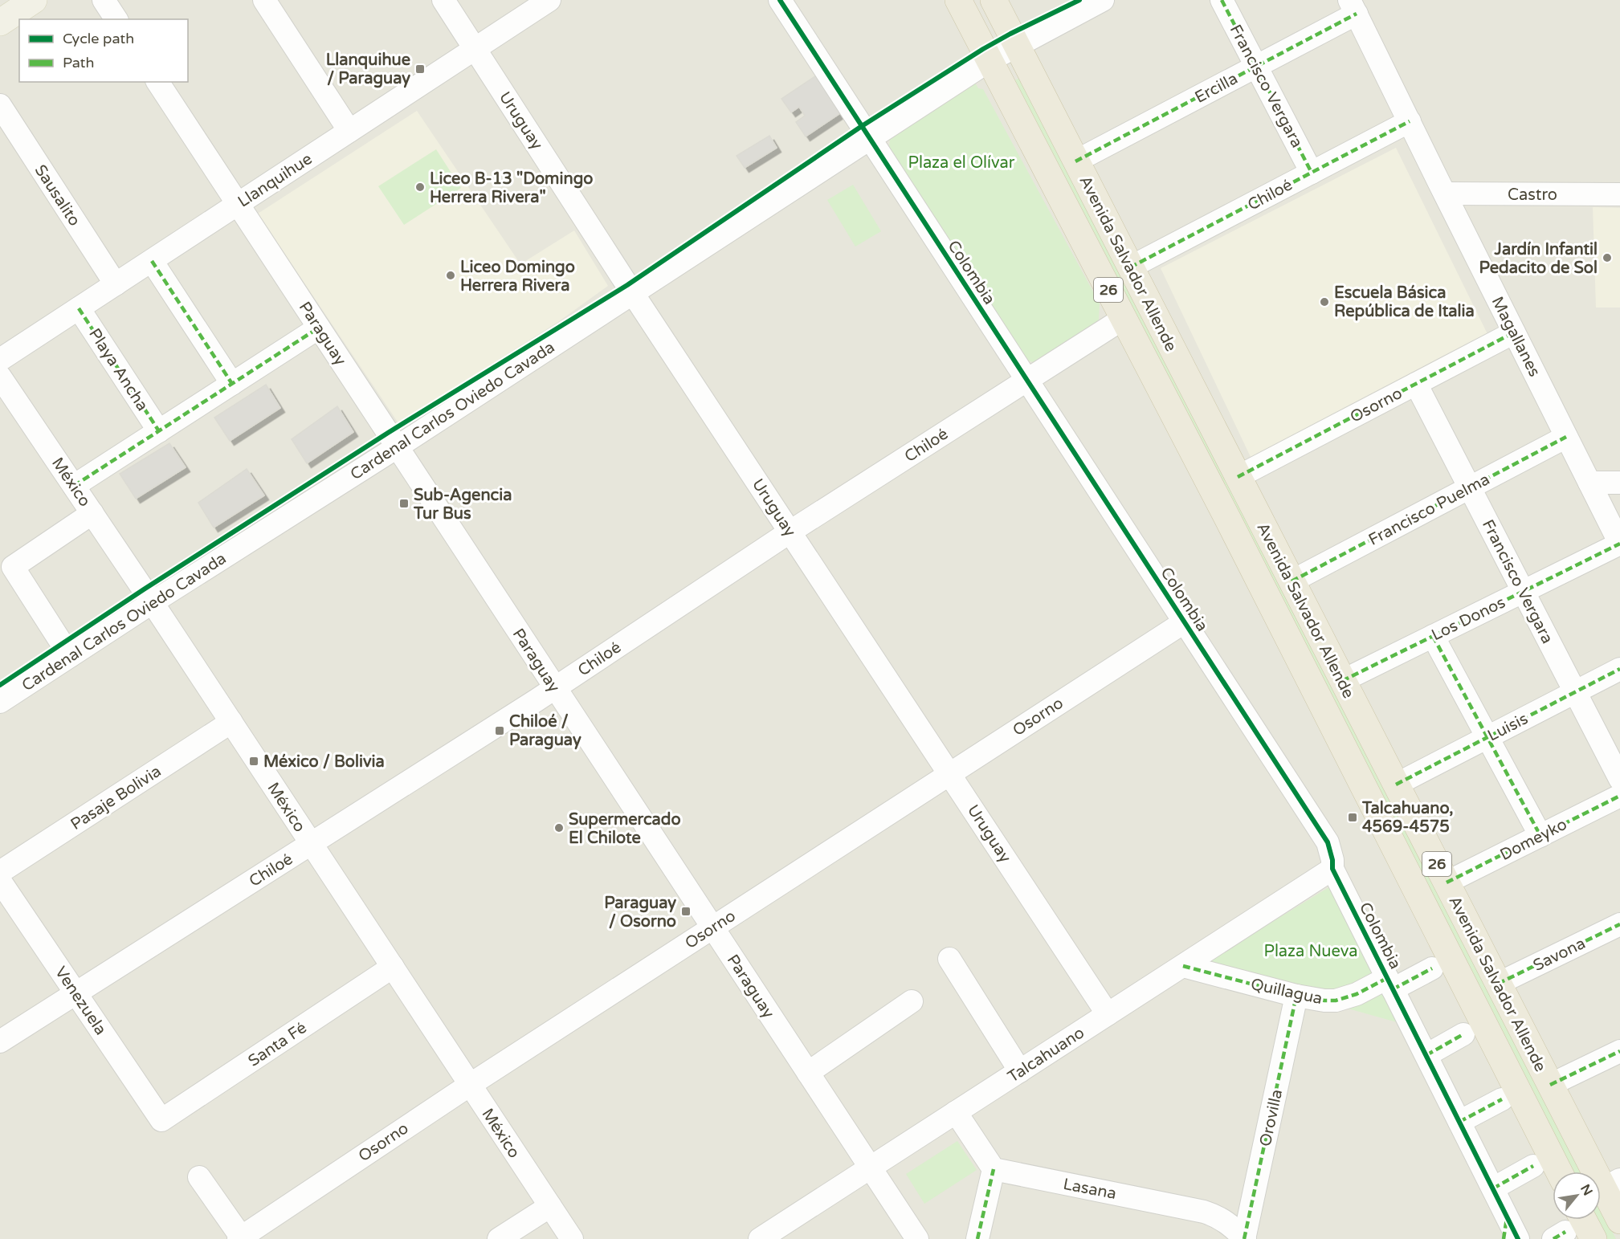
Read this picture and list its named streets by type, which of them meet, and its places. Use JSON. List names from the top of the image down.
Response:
{
  "streets": {
    "highway": ["Avenida Salvador Allende", "26"],
    "street": [
      "Francisco Vergara",
      "Ercilla",
      "Uruguay",
      "Llanquihue",
      "Chiloé",
      "Castro",
      "Sausalito",
      "Colombia",
      "Paraguay",
      "Magallanes",
      "Playa Ancha",
      "Osorno",
      "Cardenal Carlos Oviedo Cavada",
      "México",
      "Francisco Puelma",
      "Los Donos",
      "Luisis",
      "Pasaje Bolivia",
      "Domeyko",
      "Savona",
      "Quillagua",
      "Venezuela",
      "Santa Fé",
      "Talcahuano",
      "Orovilla",
      "Lasana"
    ]
  },
  "crossings": [
    ["Francisco Vergara", "Ercilla"],
    ["Francisco Vergara", "Chiloé"],
    ["Francisco Vergara", "Osorno"],
    ["Francisco Vergara", "Francisco Puelma"],
    ["Francisco Vergara", "Los Donos"],
    ["Francisco Vergara", "Luisis"],
    ["Ercilla", "Avenida Salvador Allende"],
    ["Ercilla", "Magallanes"],
    ["Uruguay", "Llanquihue"],
    ["Uruguay", "Chiloé"],
    ["Uruguay", "Osorno"],
    ["Uruguay", "Cardenal Carlos Oviedo Cavada"],
    ["Uruguay", "Talcahuano"],
    ["Llanquihue", "Sausalito"],
    ["Llanquihue", "Paraguay"],
    ["Llanquihue", "Playa Ancha"],
    ["Chiloé", "Avenida Salvador Allende"],
    ["Chiloé", "Colombia"],
    ["Chiloé", "Paraguay"],
    ["Chiloé", "Magallanes"],
    ["Chiloé", "México"],
    ["Chiloé", "Venezuela"],
    ["Castro", "Magallanes"],
    ["Avenida Salvador Allende", "Osorno"],
    ["Avenida Salvador Allende", "Cardenal Carlos Oviedo Cavada"],
    ["Avenida Salvador Allende", "Francisco Puelma"],
    ["Avenida Salvador Allende", "Los Donos"],
    ["Avenida Salvador Allende", "Luisis"],
    ["Avenida Salvador Allende", "Domeyko"],
    ["Avenida Salvador Allende", "Savona"],
    ["Colombia", "Osorno"],
    ["Colombia", "Cardenal Carlos Oviedo Cavada"],
    ["Colombia", "Quillagua"],
    ["Colombia", "Talcahuano"],
    ["Paraguay", "Osorno"],
    ["Paraguay", "Cardenal Carlos Oviedo Cavada"],
    ["Paraguay", "Talcahuano"],
    ["Magallanes", "Osorno"],
    ["Magallanes", "Francisco Puelma"],
    ["Magallanes", "Los Donos"],
    ["Osorno", "México"],
    ["Cardenal Carlos Oviedo Cavada", "México"],
    ["México", "Pasaje Bolivia"],
    ["México", "Santa Fé"],
    ["Quillagua", "Talcahuano"],
    ["Quillagua", "Orovilla"],
    ["Venezuela", "Santa Fé"],
    ["Orovilla", "Lasana"]
  ],
  "parks": ["Plaza el Olívar", "Plaza Nueva"],
  "places": {
    "transit": [
      "Llanquihue / Paraguay",
      "Sub-Agencia Tur Bus",
      "Chiloé / Paraguay",
      "México / Bolivia",
      "Talcahuano, 4569-4575",
      "Paraguay / Osorno"
    ],
    "other": [
      "Liceo B-13 \"Domingo Herrera Rivera\"",
      "Jardín Infantil Pedacito de Sol",
      "Liceo Domingo Herrera Rivera",
      "Escuela Básica República de Italia",
      "Supermercado El Chilote"
    ]
  },
  "legend": ["Cycle path", "Path"],
  "north": "top right"
}
